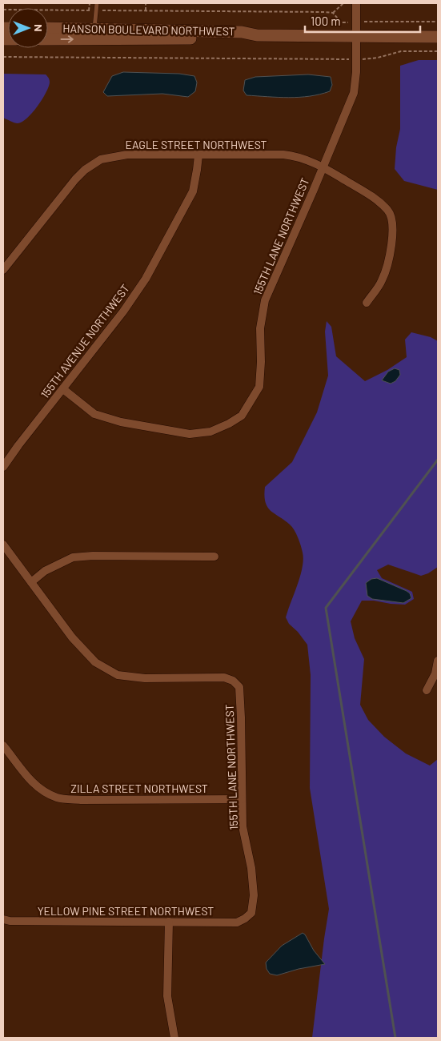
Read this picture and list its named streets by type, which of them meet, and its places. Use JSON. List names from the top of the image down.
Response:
{
  "streets": {
    "main road": ["HANSON BOULEVARD NORTHWEST"],
    "street": [
      "EAGLE STREET NORTHWEST",
      "155TH LANE NORTHWEST",
      "155TH AVENUE NORTHWEST",
      "ZILLA STREET NORTHWEST",
      "YELLOW PINE STREET NORTHWEST"
    ]
  },
  "crossings": [
    ["HANSON BOULEVARD NORTHWEST", "155TH LANE NORTHWEST"],
    ["EAGLE STREET NORTHWEST", "155TH LANE NORTHWEST"],
    ["EAGLE STREET NORTHWEST", "155TH AVENUE NORTHWEST"],
    ["155TH LANE NORTHWEST", "155TH AVENUE NORTHWEST"],
    ["155TH LANE NORTHWEST", "ZILLA STREET NORTHWEST"],
    ["155TH LANE NORTHWEST", "YELLOW PINE STREET NORTHWEST"]
  ],
  "scale_bar": "100 m",
  "north": "right"
}
